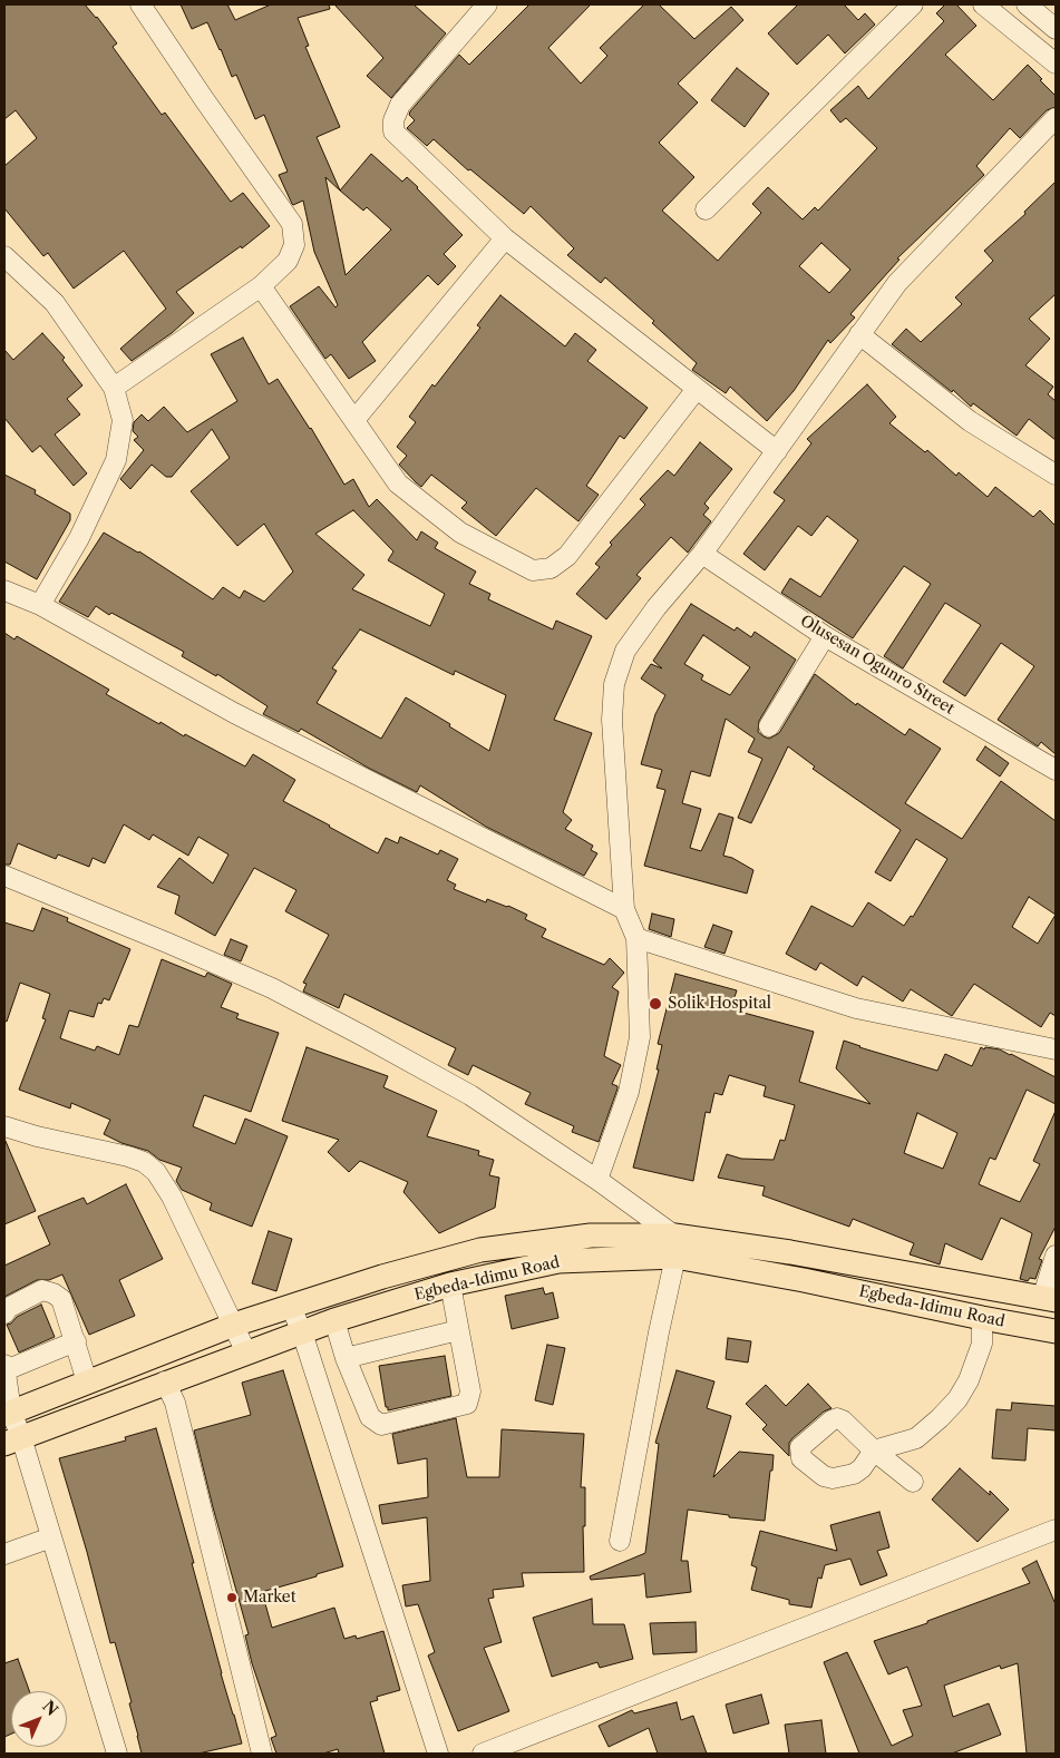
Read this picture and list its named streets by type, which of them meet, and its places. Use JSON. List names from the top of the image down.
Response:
{
  "streets": {
    "main road": ["Egbeda-Idimu Road"],
    "street": ["Olusesan Ogunro Street"]
  },
  "places": ["Solik Hospital", "Market"],
  "north": "top right"
}
